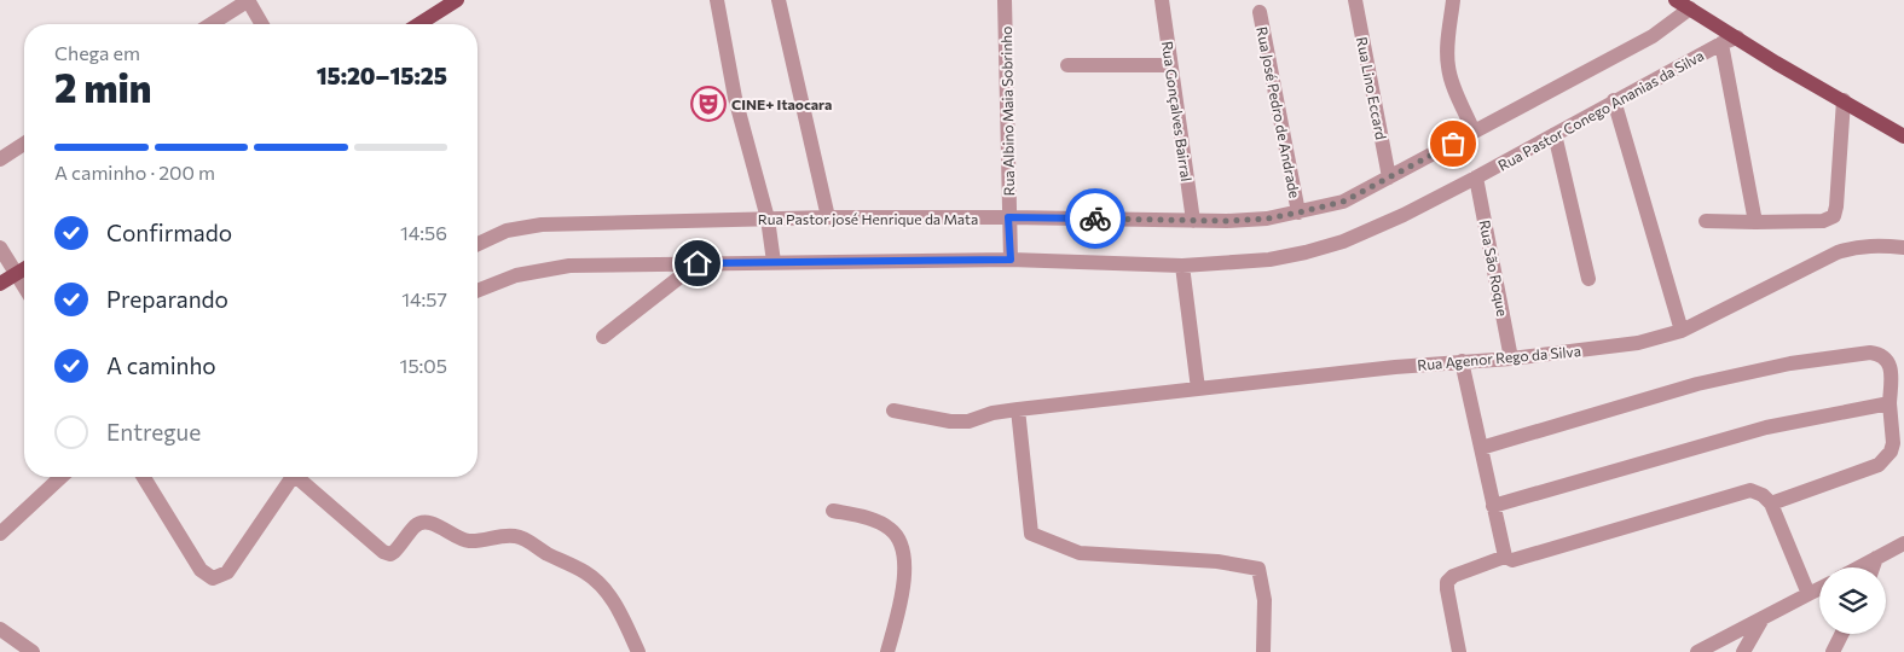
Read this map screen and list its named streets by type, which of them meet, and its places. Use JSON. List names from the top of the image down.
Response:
{
  "streets": {
    "street": [
      "Rua Lino Eccard",
      "Rua Pastor Conego Ananias da Silva",
      "Rua Albino Maia Sobrinho",
      "Rua Gonçalves Bairral",
      "Rua José Pedro de Andrade",
      "Rua Pastor josé Henrique da Mata",
      "Rua São Roque",
      "Rua Agenor Rego da Silva"
    ]
  },
  "crossings": [
    ["Rua Lino Eccard", "Rua Pastor josé Henrique da Mata"],
    ["Rua Pastor Conego Ananias da Silva", "Rua Albino Maia Sobrinho"],
    ["Rua Pastor Conego Ananias da Silva", "Rua São Roque"],
    ["Rua Albino Maia Sobrinho", "Rua Pastor josé Henrique da Mata"],
    ["Rua Gonçalves Bairral", "Rua Pastor josé Henrique da Mata"],
    ["Rua José Pedro de Andrade", "Rua Pastor josé Henrique da Mata"],
    ["Rua São Roque", "Rua Agenor Rego da Silva"]
  ],
  "places": {
    "theatre": ["CINE+ Itaocara"]
  },
  "page": {
    "heading": ["2 min", "Chega em", "15:20–15:25"],
    "bar": "A caminho · 200 m",
    "list": [
      ["Confirmado", "14:56"],
      ["Preparando", "14:57"],
      ["A caminho", "15:05"],
      "Entregue"
    ]
  }
}
